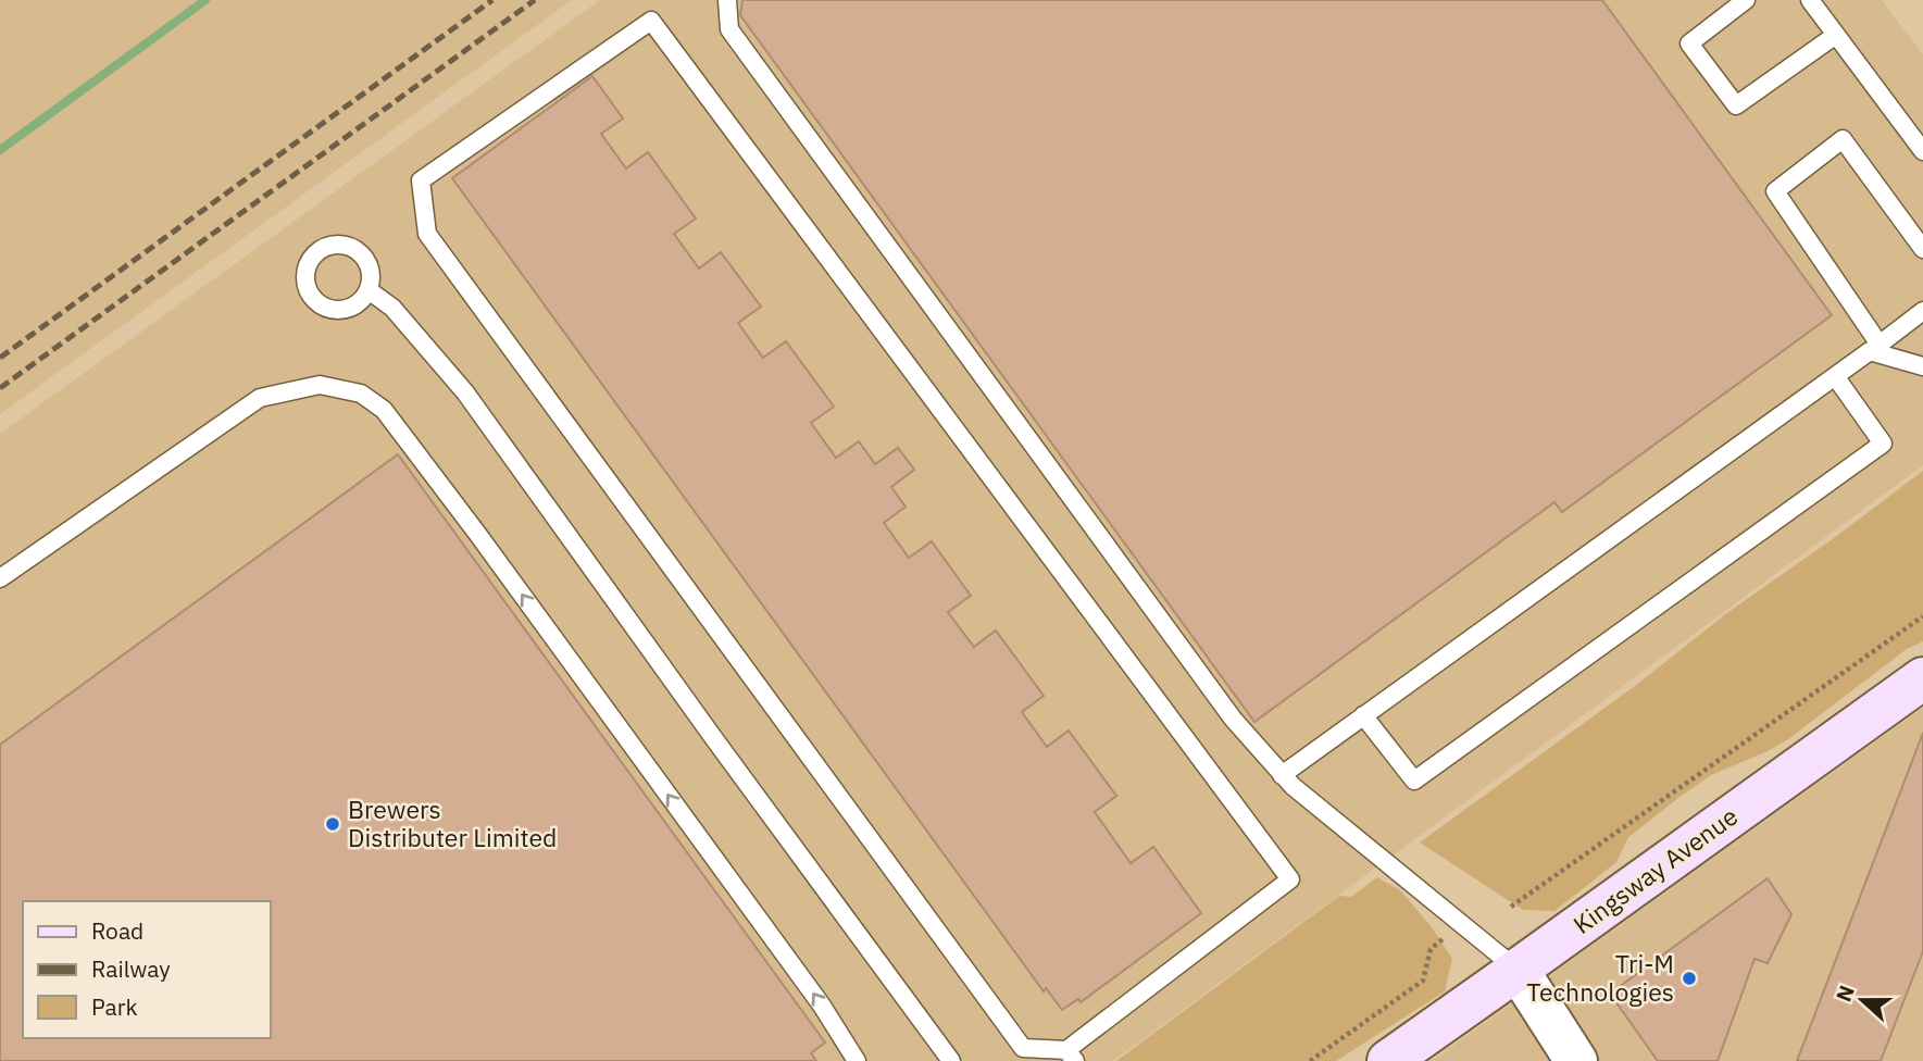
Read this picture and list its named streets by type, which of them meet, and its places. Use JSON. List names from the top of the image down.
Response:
{
  "streets": {
    "main road": ["Kingsway Avenue"]
  },
  "places": ["Brewers Distributer Limited", "Tri-M Technologies"],
  "legend": ["Road", "Railway", "Park"],
  "north": "left"
}
